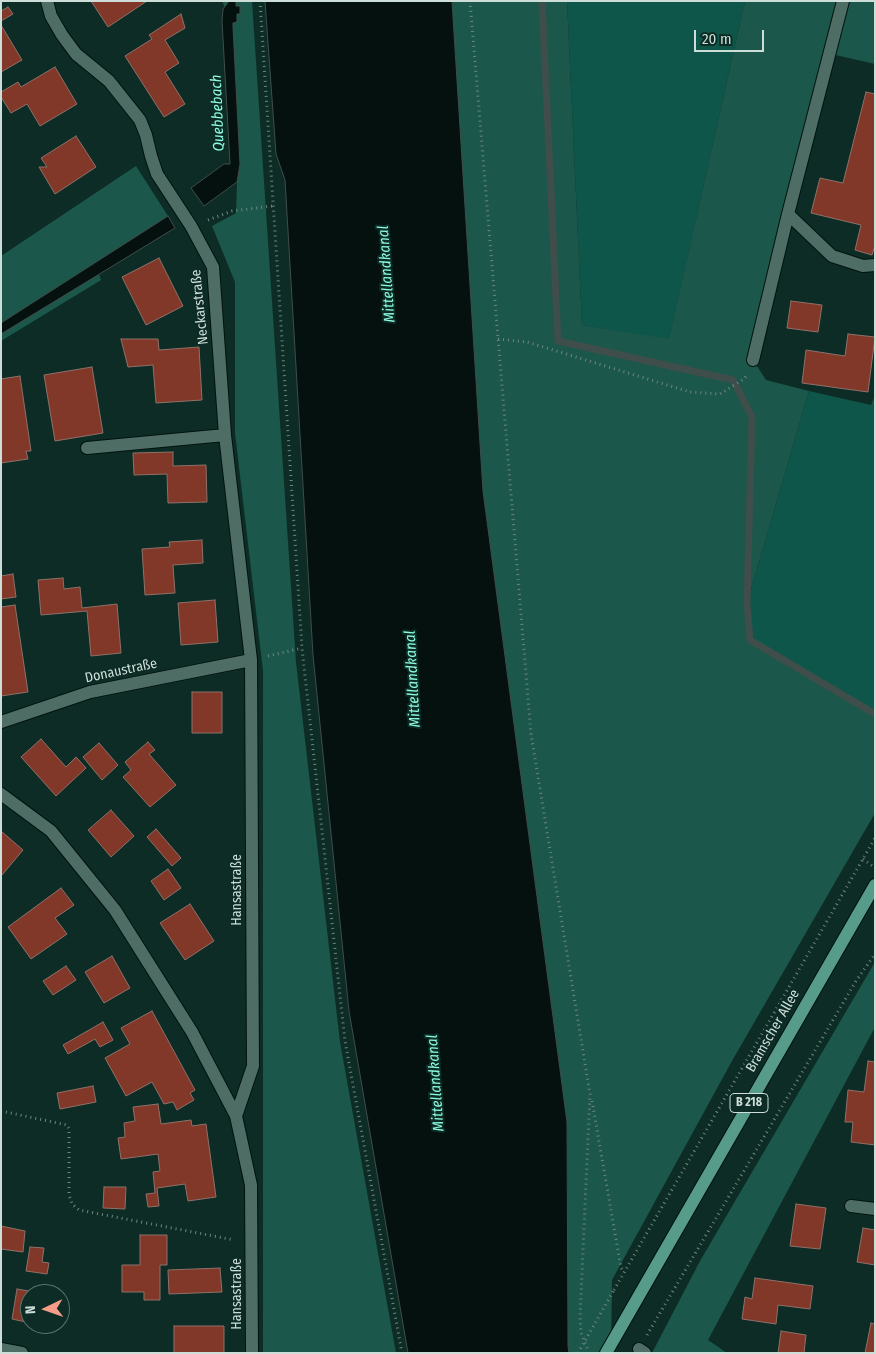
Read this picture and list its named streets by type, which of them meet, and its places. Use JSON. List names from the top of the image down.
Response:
{
  "streets": {
    "main road": ["Bramscher Allee", "B 218"],
    "street": ["Neckarstraße", "Donaustraße", "Hansastraße"]
  },
  "crossings": [
    ["Neckarstraße", "Donaustraße"],
    ["Neckarstraße", "Hansastraße"],
    ["Donaustraße", "Hansastraße"]
  ],
  "water": ["Quebbebach", "Mittellandkanal"],
  "scale_bar": "20 m",
  "north": "left"
}
